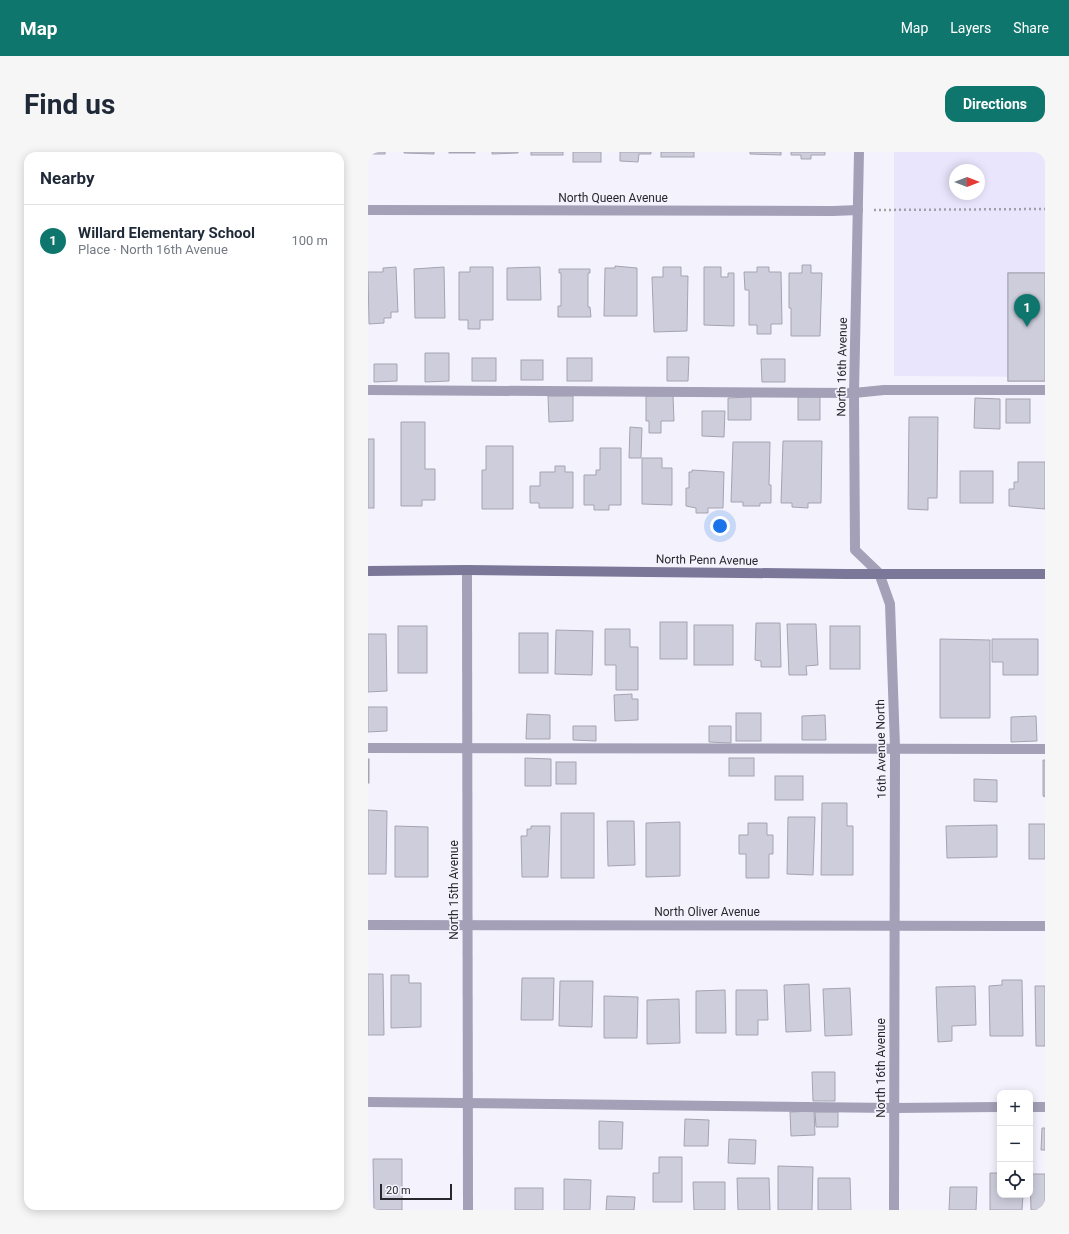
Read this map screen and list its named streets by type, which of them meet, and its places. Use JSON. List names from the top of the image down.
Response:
{
  "streets": {
    "main road": ["North Penn Avenue"],
    "street": [
      "North Queen Avenue",
      "North 16th Avenue",
      "16th Avenue North",
      "North 15th Avenue",
      "North Oliver Avenue"
    ]
  },
  "crossings": [
    ["North Queen Avenue", "North 16th Avenue"],
    ["North 16th Avenue", "North Penn Avenue"],
    ["North 16th Avenue", "16th Avenue North"],
    ["North 16th Avenue", "North Oliver Avenue"],
    ["North Penn Avenue", "16th Avenue North"],
    ["North Penn Avenue", "North 15th Avenue"],
    ["16th Avenue North", "North Oliver Avenue"],
    ["North 15th Avenue", "North Oliver Avenue"]
  ],
  "scale_bar": "20 m",
  "north": "right",
  "page": {
    "header": "Map",
    "nav": ["Map", "Layers", "Share"],
    "buttons": "Directions",
    "title": "Find us",
    "heading": "Nearby",
    "list": [
      {
        "mark": "1",
        "name": "Willard Elementary School",
        "note": "Place · North 16th Avenue",
        "value": "100 m"
      }
    ],
    "pins": "1",
    "map_buttons": ["+", "−"],
    "scale": "20 m"
  }
}
